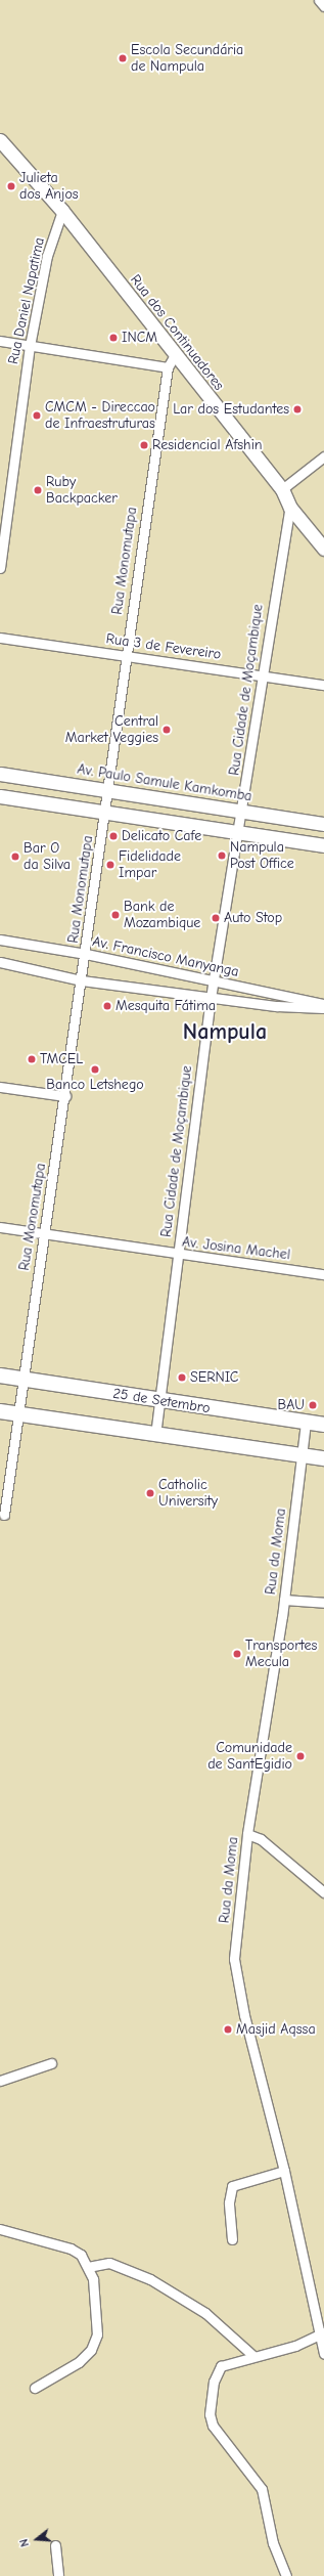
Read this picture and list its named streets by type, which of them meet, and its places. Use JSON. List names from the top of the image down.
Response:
{
  "streets": {
    "main road": ["Rua dos Continuadores", "Av. Paulo Samule Kamkomba", "25 de Setembro"],
    "street": [
      "Rua Daniel Napatima",
      "Rua Monomutapa",
      "Rua 3 de Fevereiro",
      "Rua Cidade de Moçambique",
      "Av. Francisco Manyanga",
      "Av. Josina Machel",
      "Rua da Moma"
    ]
  },
  "crossings": [
    ["Rua Daniel Napatima", "Rua dos Continuadores"],
    ["Rua dos Continuadores", "Rua Monomutapa"],
    ["Rua dos Continuadores", "Rua Cidade de Moçambique"],
    ["Rua Monomutapa", "Rua 3 de Fevereiro"],
    ["Rua Monomutapa", "Av. Paulo Samule Kamkomba"],
    ["Rua Monomutapa", "Av. Francisco Manyanga"],
    ["Rua Monomutapa", "Av. Josina Machel"],
    ["Rua Monomutapa", "25 de Setembro"],
    ["Rua 3 de Fevereiro", "Rua Cidade de Moçambique"],
    ["Rua Cidade de Moçambique", "Av. Paulo Samule Kamkomba"],
    ["Rua Cidade de Moçambique", "Av. Francisco Manyanga"],
    ["Rua Cidade de Moçambique", "Av. Josina Machel"],
    ["Rua Cidade de Moçambique", "25 de Setembro"],
    ["25 de Setembro", "Rua da Moma"]
  ],
  "districts": ["Nampula"],
  "places": [
    "Escola Secundária de Nampula",
    "Julieta dos Anjos",
    "INCM",
    "Lar dos Estudantes",
    "CMCM - Direccao de Infraestruturas",
    "Residencial Afshin",
    "Ruby Backpacker",
    "Central Market Veggies",
    "Delicato Cafe",
    "Nampula Post Office",
    "Bar O da Silva",
    "Fidelidade Impar",
    "Bank de Mozambique",
    "Auto Stop",
    "Mesquita Fátima",
    "TMCEL",
    "Banco Letshego",
    "SERNIC",
    "BAU",
    "Catholic University",
    "Transportes Mecula",
    "Comunidade de SantEgidio",
    "Masjid Aqssa"
  ],
  "north": "left"
}
